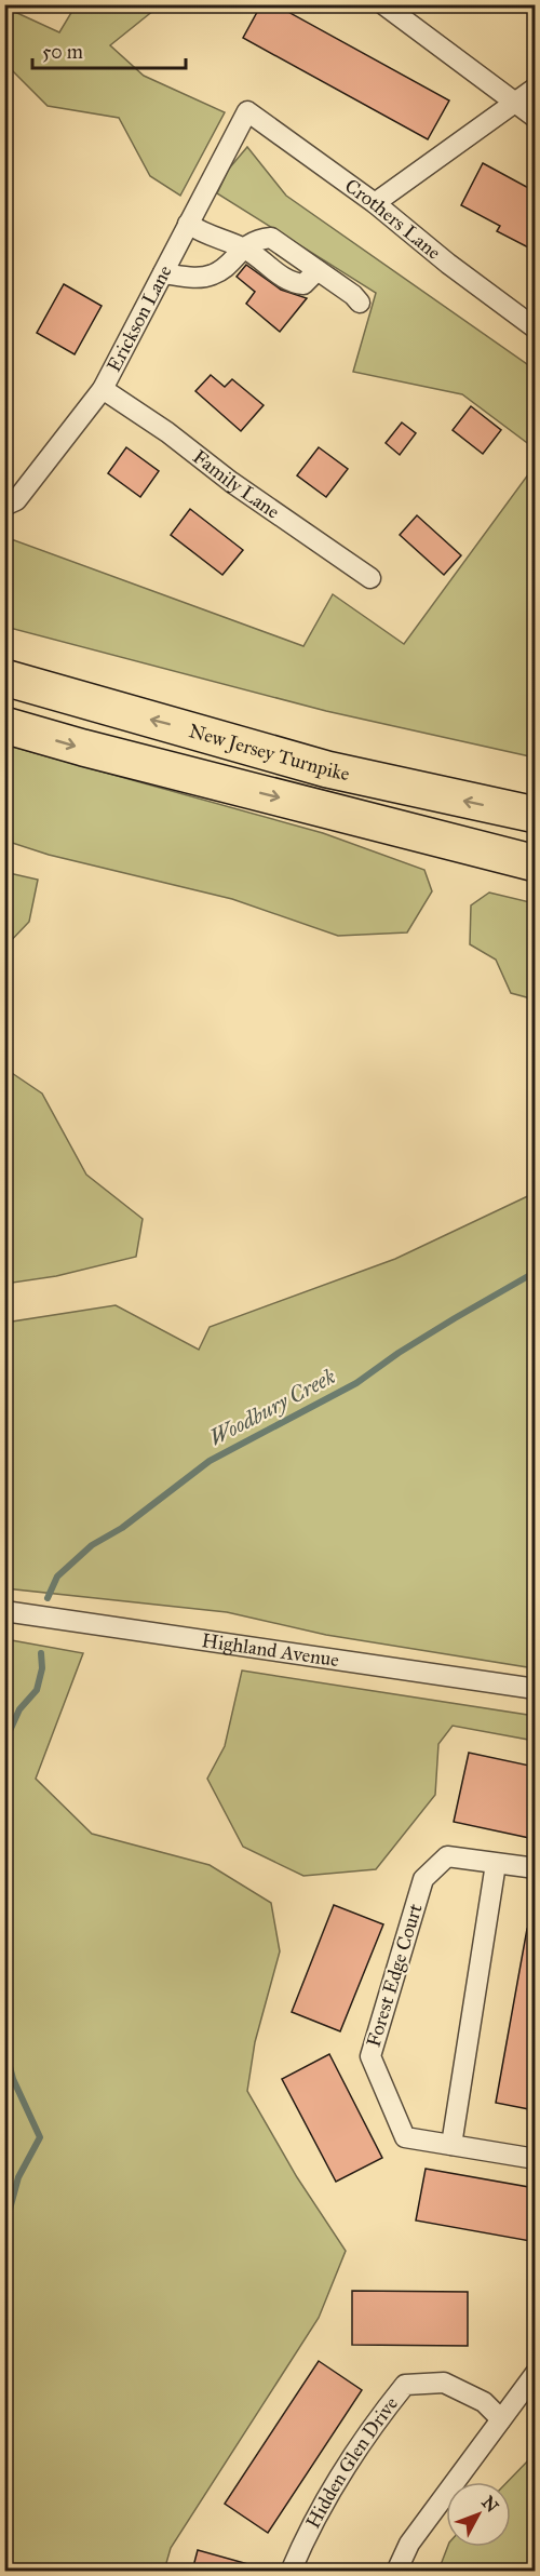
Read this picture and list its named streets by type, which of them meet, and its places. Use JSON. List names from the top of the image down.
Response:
{
  "streets": {
    "highway": ["New Jersey Turnpike"],
    "street": [
      "Crothers Lane",
      "Erickson Lane",
      "Family Lane",
      "Highland Avenue",
      "Forest Edge Court",
      "Hidden Glen Drive"
    ]
  },
  "crossings": [
    ["Crothers Lane", "Erickson Lane"],
    ["Erickson Lane", "Family Lane"]
  ],
  "water": ["Woodbury Creek"],
  "scale_bar": "50 m",
  "north": "top right"
}
